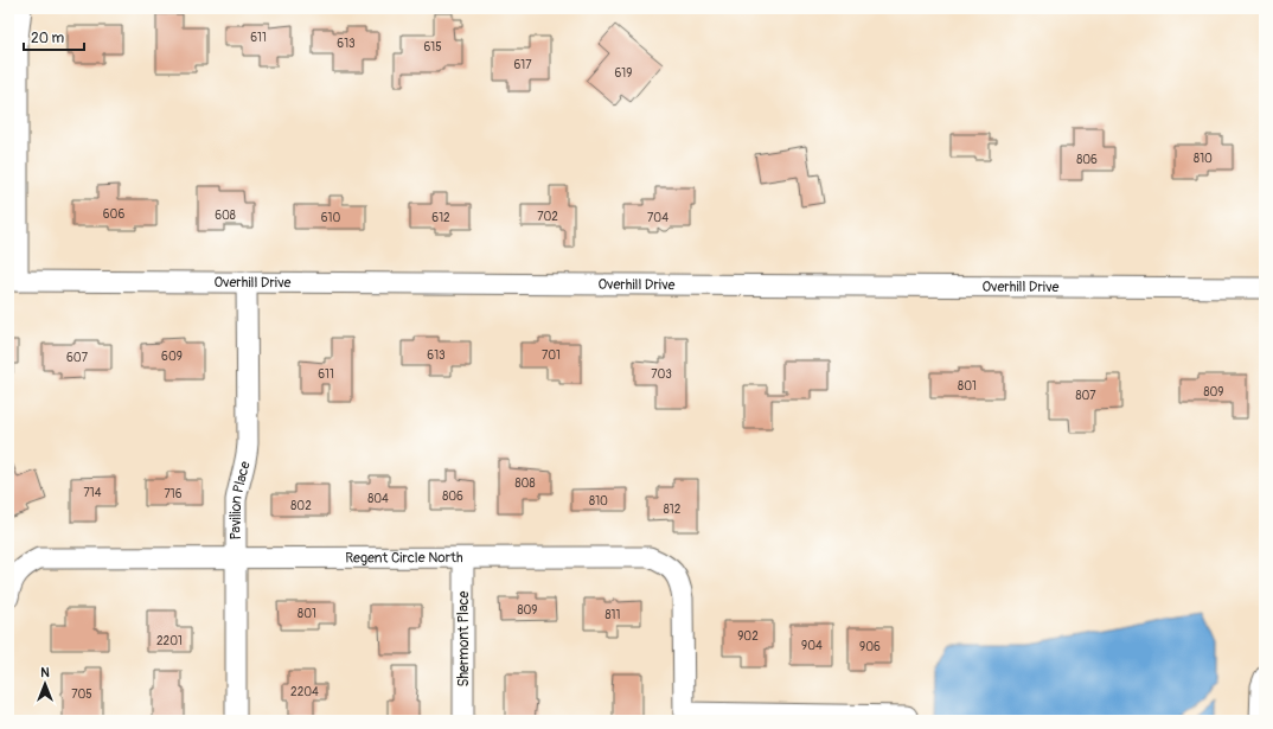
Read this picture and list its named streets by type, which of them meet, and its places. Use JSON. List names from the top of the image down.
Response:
{
  "streets": {
    "street": [
      "Overhill Drive",
      "Pavilion Place",
      "Regent Circle North",
      "Shermont Place"
    ]
  },
  "crossings": [
    ["Overhill Drive", "Pavilion Place"],
    ["Pavilion Place", "Regent Circle North"],
    ["Regent Circle North", "Shermont Place"]
  ],
  "house_numbers": [
    "611",
    "613",
    "615",
    "617",
    "619",
    "810",
    "806",
    "606",
    "608",
    "702",
    "610",
    "612",
    "704",
    "613",
    "701",
    "609",
    "607",
    "611",
    "703",
    "801",
    "809",
    "807",
    "808",
    "714",
    "716",
    "806",
    "804",
    "810",
    "802",
    "812",
    "809",
    "801",
    "811",
    "902",
    "2201",
    "904",
    "906",
    "2204",
    "705"
  ],
  "scale_bar": "20 m",
  "north": "top"
}
